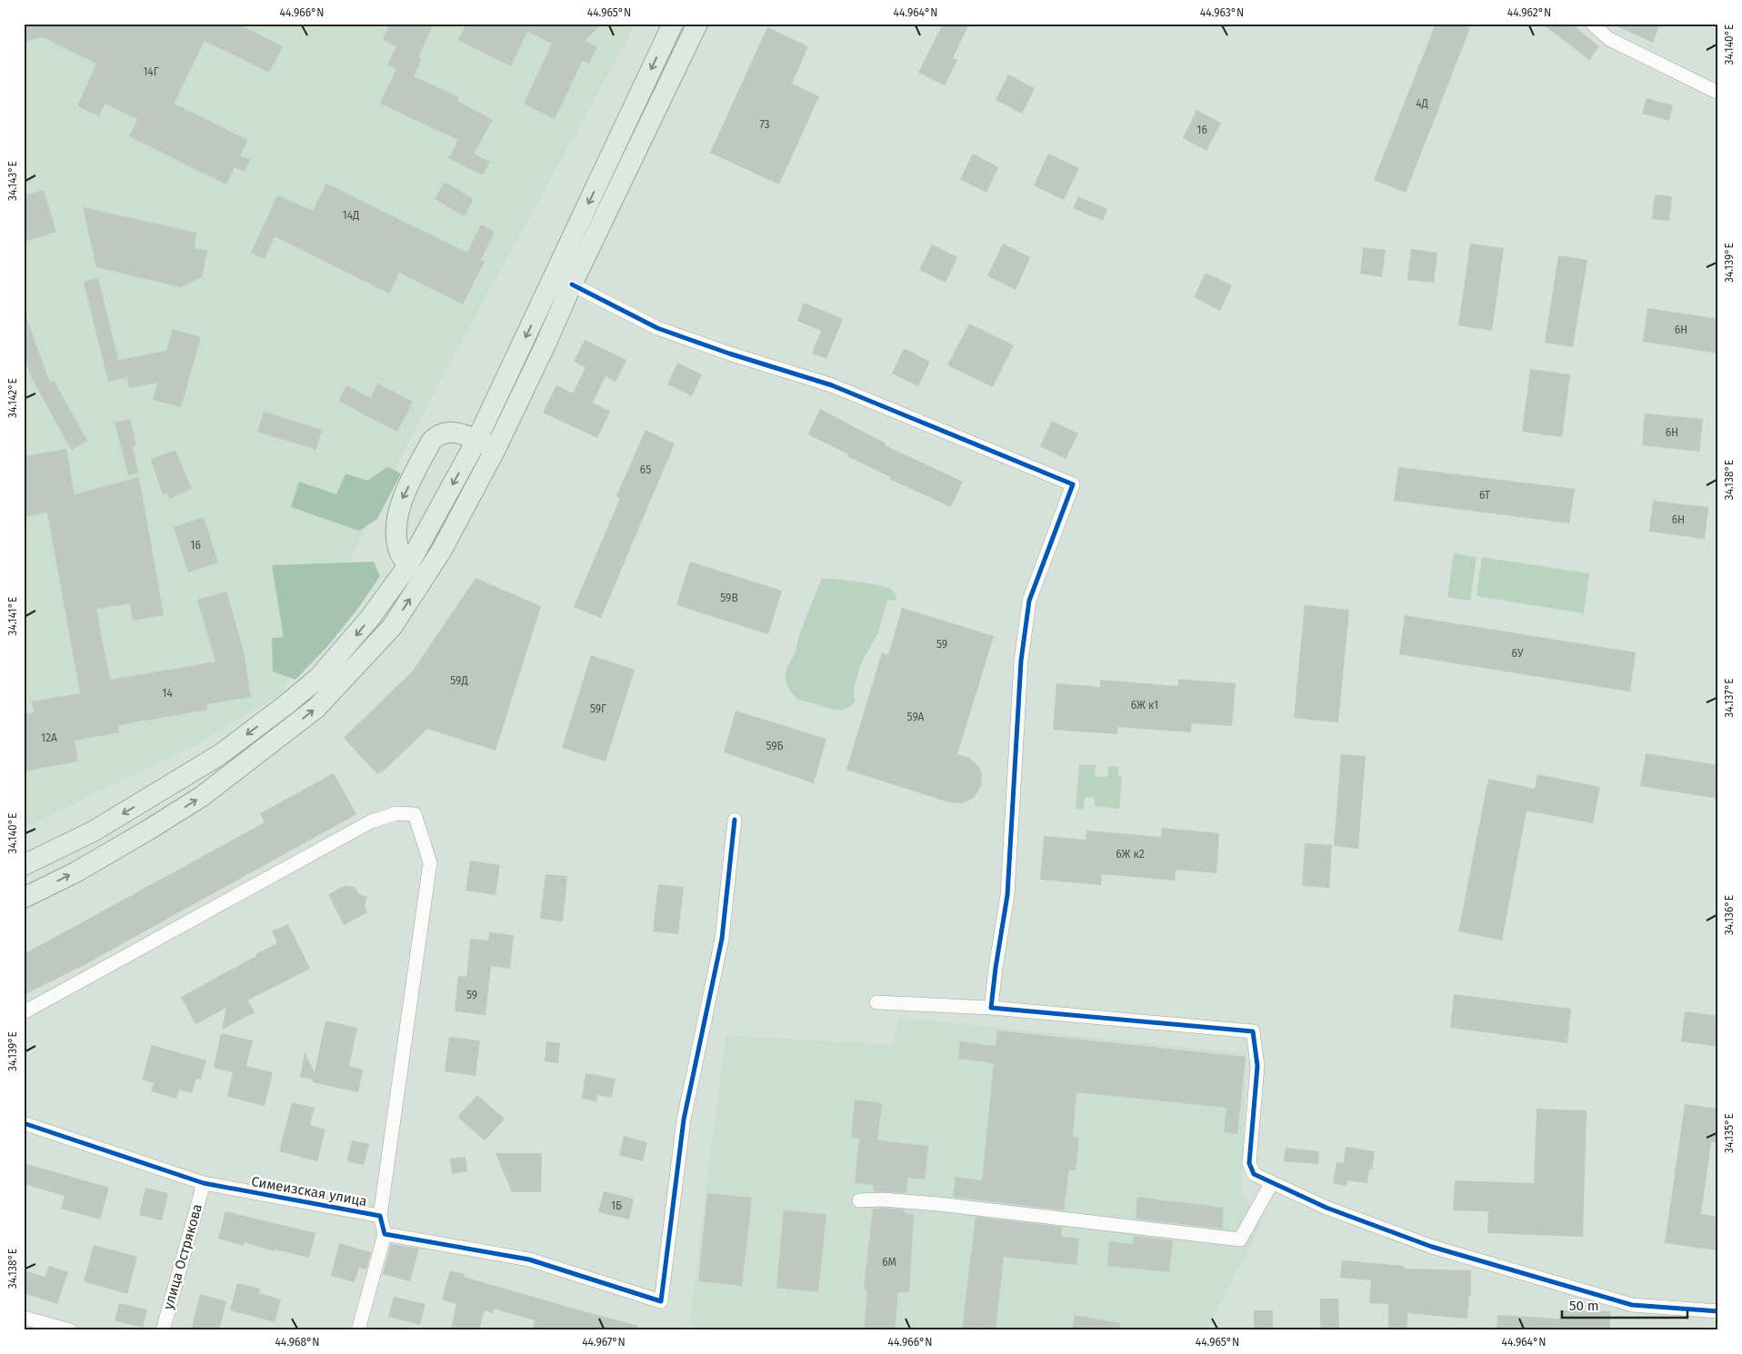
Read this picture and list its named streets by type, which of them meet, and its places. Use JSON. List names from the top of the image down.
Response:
{
  "streets": {
    "street": ["Симеизская улица", "улица Острякова"]
  },
  "crossings": [
    ["Симеизская улица", "улица Острякова"]
  ],
  "house_numbers": [
    "14Г",
    "4Д",
    "73",
    "16",
    "14Д",
    "6Н",
    "6Н",
    "65",
    "6Т",
    "6Н",
    "16",
    "59В",
    "59",
    "6У",
    "59Д",
    "14",
    "6Ж к1",
    "59Г",
    "59А",
    "12А",
    "59Б",
    "6Ж к2",
    "59",
    "1Б",
    "6М"
  ],
  "scale_bar": "50 m",
  "coordinates": [
    "44.966°N",
    "44.965°N",
    "44.964°N",
    "44.963°N",
    "44.962°N",
    "34.140°E",
    "34.143°E",
    "34.139°E",
    "34.142°E",
    "34.138°E",
    "34.141°E",
    "34.137°E",
    "34.136°E",
    "34.135°E",
    "44.968°N",
    "44.967°N"
  ]
}
